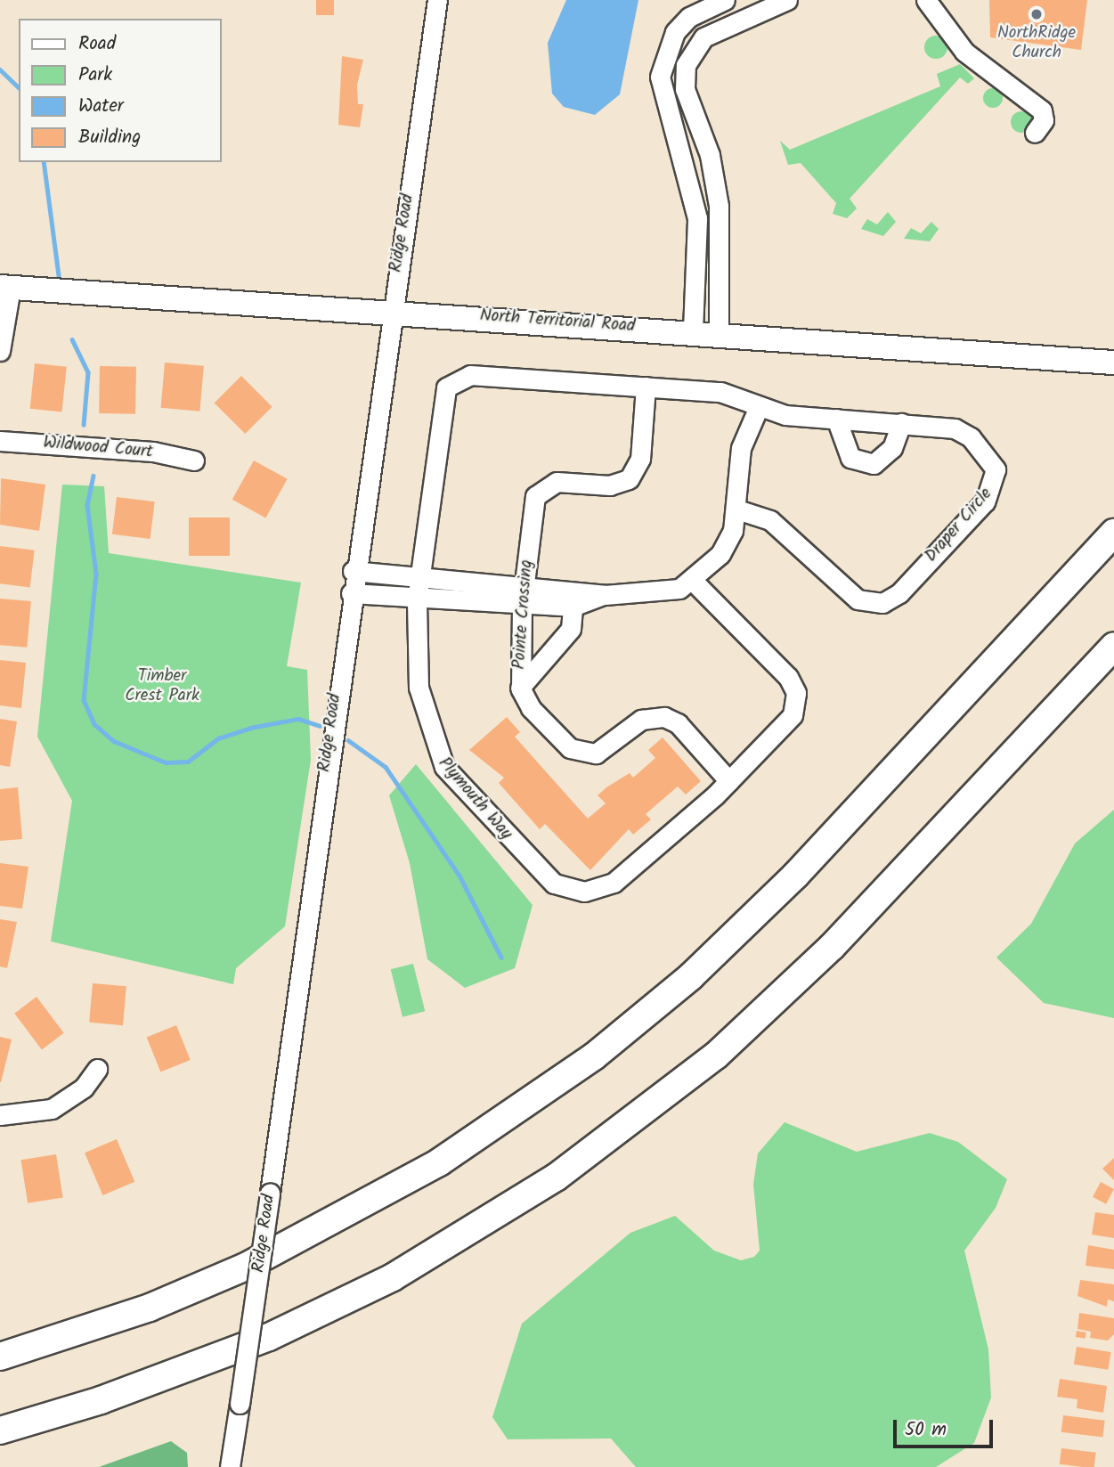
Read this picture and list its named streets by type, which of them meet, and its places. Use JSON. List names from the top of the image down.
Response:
{
  "streets": {
    "main road": ["North Territorial Road"],
    "street": [
      "Ridge Road",
      "Wildwood Court",
      "Draper Circle",
      "Pointe Crossing",
      "Plymouth Way"
    ]
  },
  "crossings": [
    ["Ridge Road", "North Territorial Road"],
    ["Draper Circle", "Plymouth Way"],
    ["Pointe Crossing", "Plymouth Way"]
  ],
  "parks": ["Timber Crest Park"],
  "places": ["NorthRidge Church"],
  "legend": [
    "Road",
    "Park",
    "Water",
    "Building"
  ],
  "scale_bar": "50 m"
}
